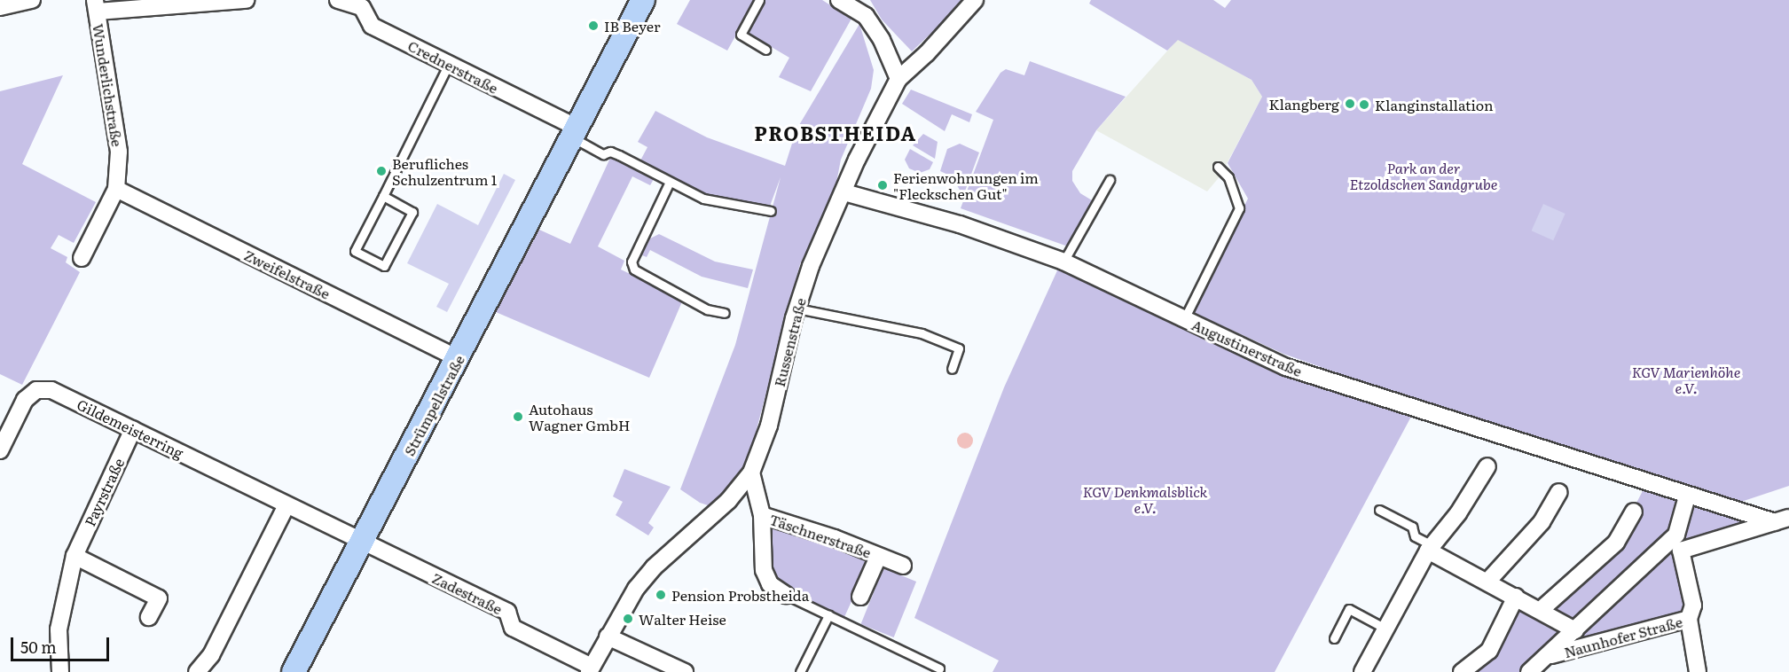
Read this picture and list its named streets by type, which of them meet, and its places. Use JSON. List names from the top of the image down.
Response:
{
  "streets": {
    "street": [
      "Crednerstraße",
      "Wunderlichstraße",
      "Zweifelstraße",
      "Russenstraße",
      "Augustinerstraße",
      "Strümpellstraße",
      "Gildemeisterring",
      "Payrstraße",
      "Täschnerstraße",
      "Zadestraße",
      "Naunhofer Straße"
    ]
  },
  "crossings": [
    ["Crednerstraße", "Strümpellstraße"],
    ["Wunderlichstraße", "Zweifelstraße"],
    ["Zweifelstraße", "Strümpellstraße"],
    ["Russenstraße", "Augustinerstraße"],
    ["Russenstraße", "Täschnerstraße"],
    ["Russenstraße", "Zadestraße"],
    ["Strümpellstraße", "Gildemeisterring"],
    ["Strümpellstraße", "Zadestraße"],
    ["Gildemeisterring", "Payrstraße"],
    ["Gildemeisterring", "Zadestraße"]
  ],
  "districts": ["PROBSTHEIDA"],
  "parks": ["Park an der Etzoldschen Sandgrube", "KGV Marienhöhe e.V.", "KGV Denkmalsblick e.V."],
  "places": [
    "IB Beyer",
    "Klangberg",
    "Klanginstallation",
    "Berufliches Schulzentrum 1",
    "Ferienwohnungen im \"Fleckschen Gut\"",
    "Autohaus Wagner GmbH",
    "Pension Probstheida",
    "Walter Heise"
  ],
  "scale_bar": "50 m"
}
